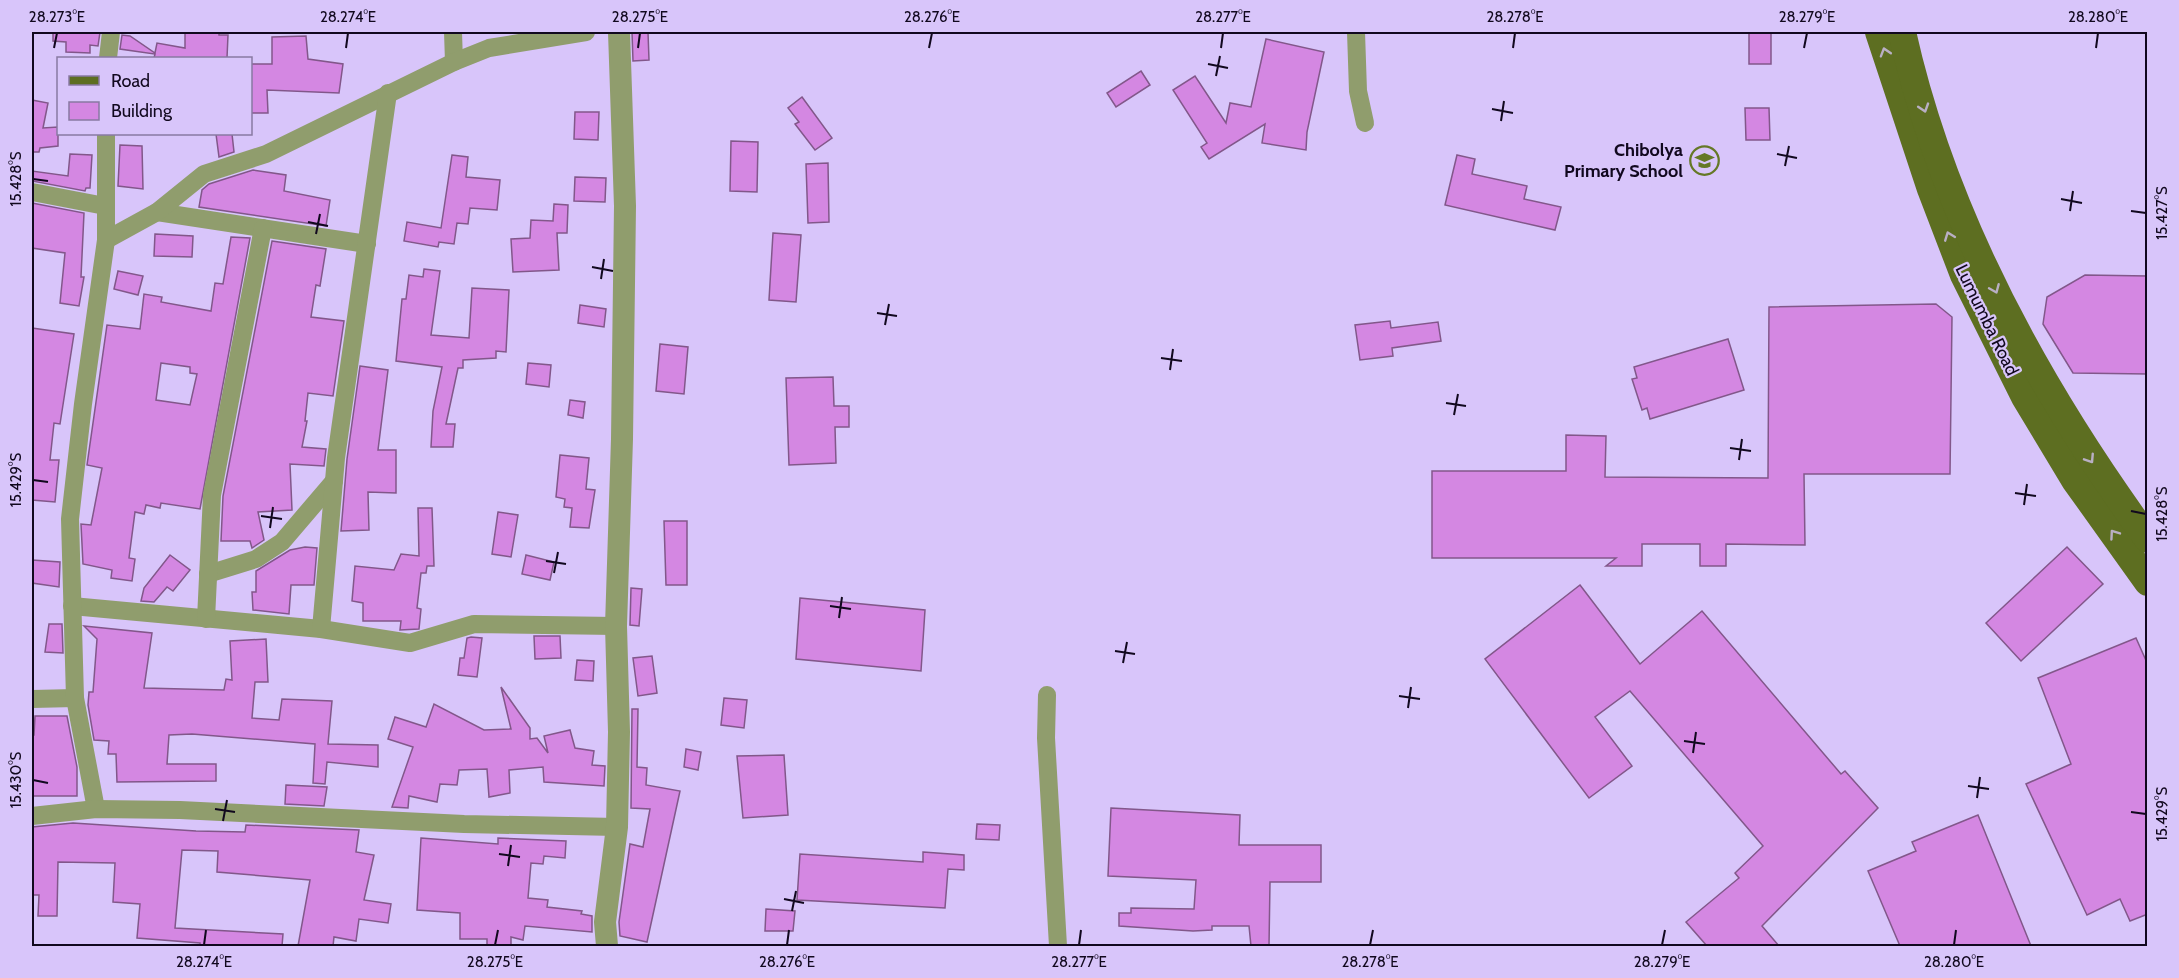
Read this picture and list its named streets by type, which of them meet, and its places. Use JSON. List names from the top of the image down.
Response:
{
  "streets": {
    "main road": ["Lumumba Road"]
  },
  "places": {
    "school or university": ["Chibolya Primary School"]
  },
  "legend": ["Road", "Building"],
  "coordinates": [
    "28.273°E",
    "28.274°E",
    "28.275°E",
    "28.276°E",
    "28.277°E",
    "28.278°E",
    "28.279°E",
    "28.280°E",
    "15.428°S",
    "15.427°S",
    "15.429°S",
    "15.430°S"
  ]
}
